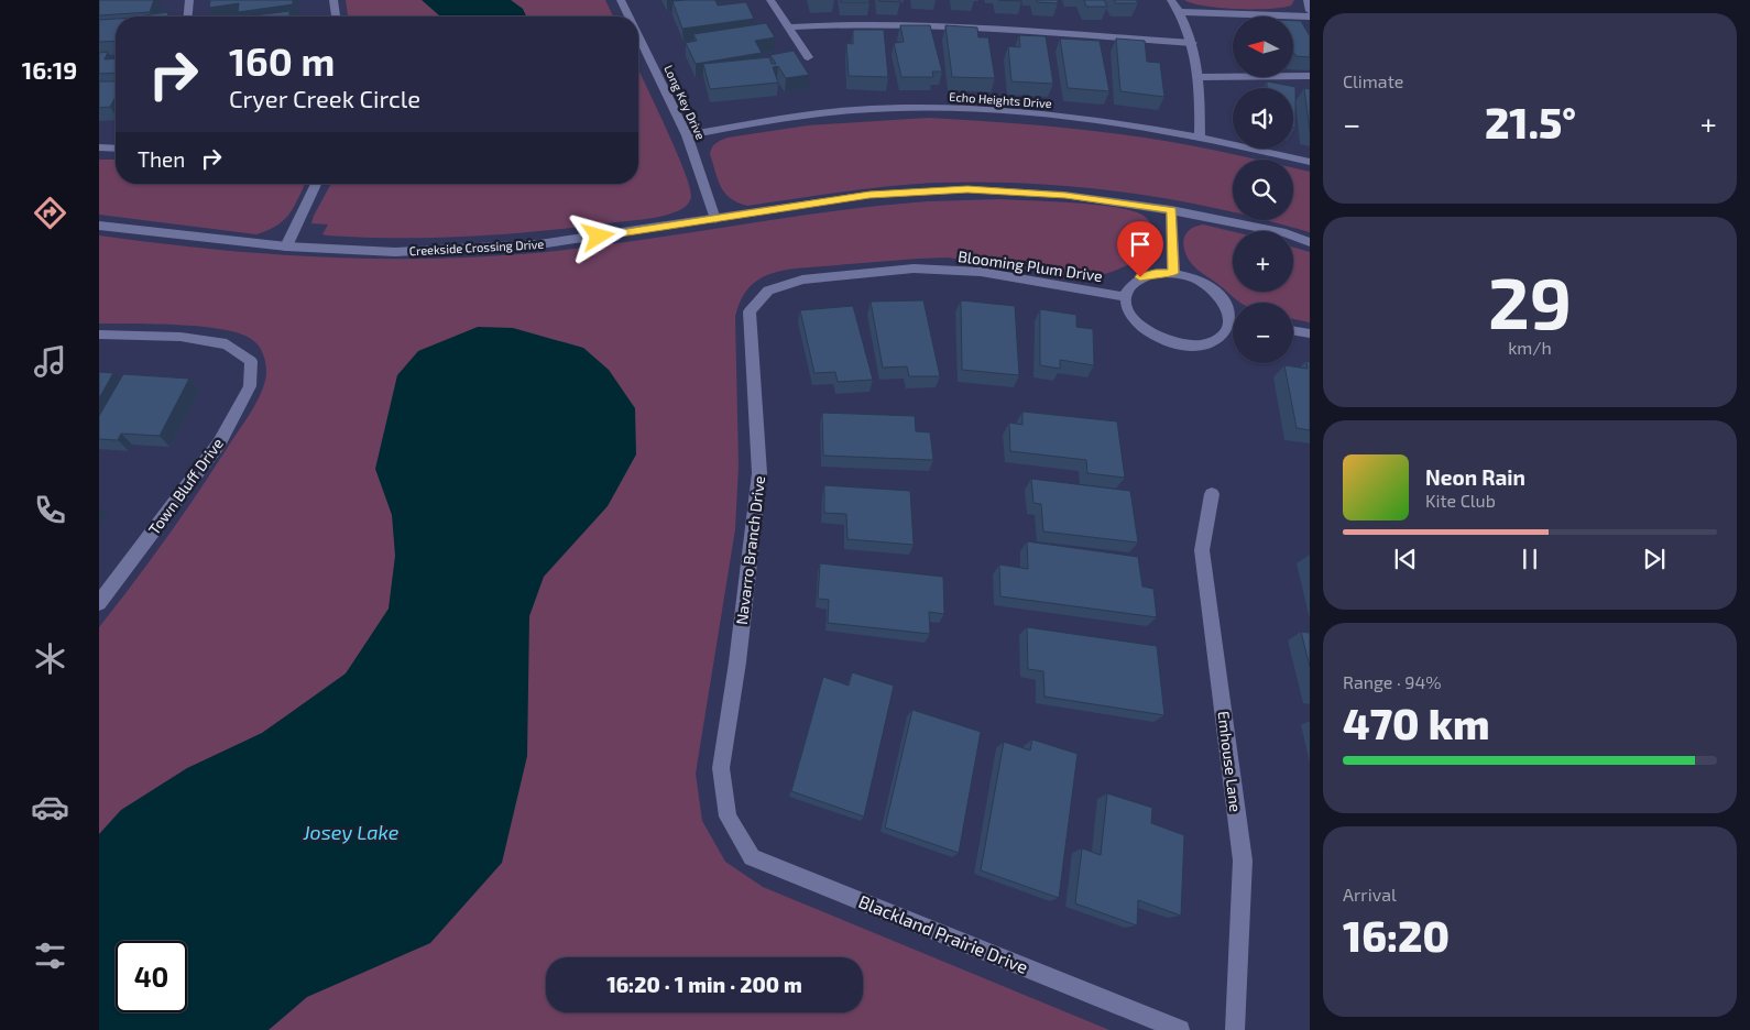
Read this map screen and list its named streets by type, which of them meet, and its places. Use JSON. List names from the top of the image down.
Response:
{
  "streets": {
    "street": [
      "Echo Heights Drive",
      "Long Key Drive",
      "Creekside Crossing Drive",
      "Blooming Plum Drive",
      "Town Bluff Drive",
      "Navarro Branch Drive",
      "Emhouse Lane",
      "Blackland Prairie Drive"
    ]
  },
  "crossings": [
    ["Echo Heights Drive", "Long Key Drive"],
    ["Long Key Drive", "Creekside Crossing Drive"],
    ["Blooming Plum Drive", "Navarro Branch Drive"],
    ["Navarro Branch Drive", "Blackland Prairie Drive"]
  ],
  "water": ["Josey Lake"],
  "north": "left",
  "page": {
    "tabs": "16:19",
    "tile": [
      "Climate",
      ["29", "km/h"],
      ["Range · 94%", "470 km"],
      ["Arrival", "16:20"]
    ],
    "map_buttons": ["+", "−"],
    "turn": ["160 m", "Cryer Creek Circle"],
    "heat": ["−", "21.5°", "+"],
    "then": "Then",
    "song": ["Neon Rain", "Kite Club"],
    "limit": "40",
    "trip": "16:20 · 1 min · 200 m"
  }
}
